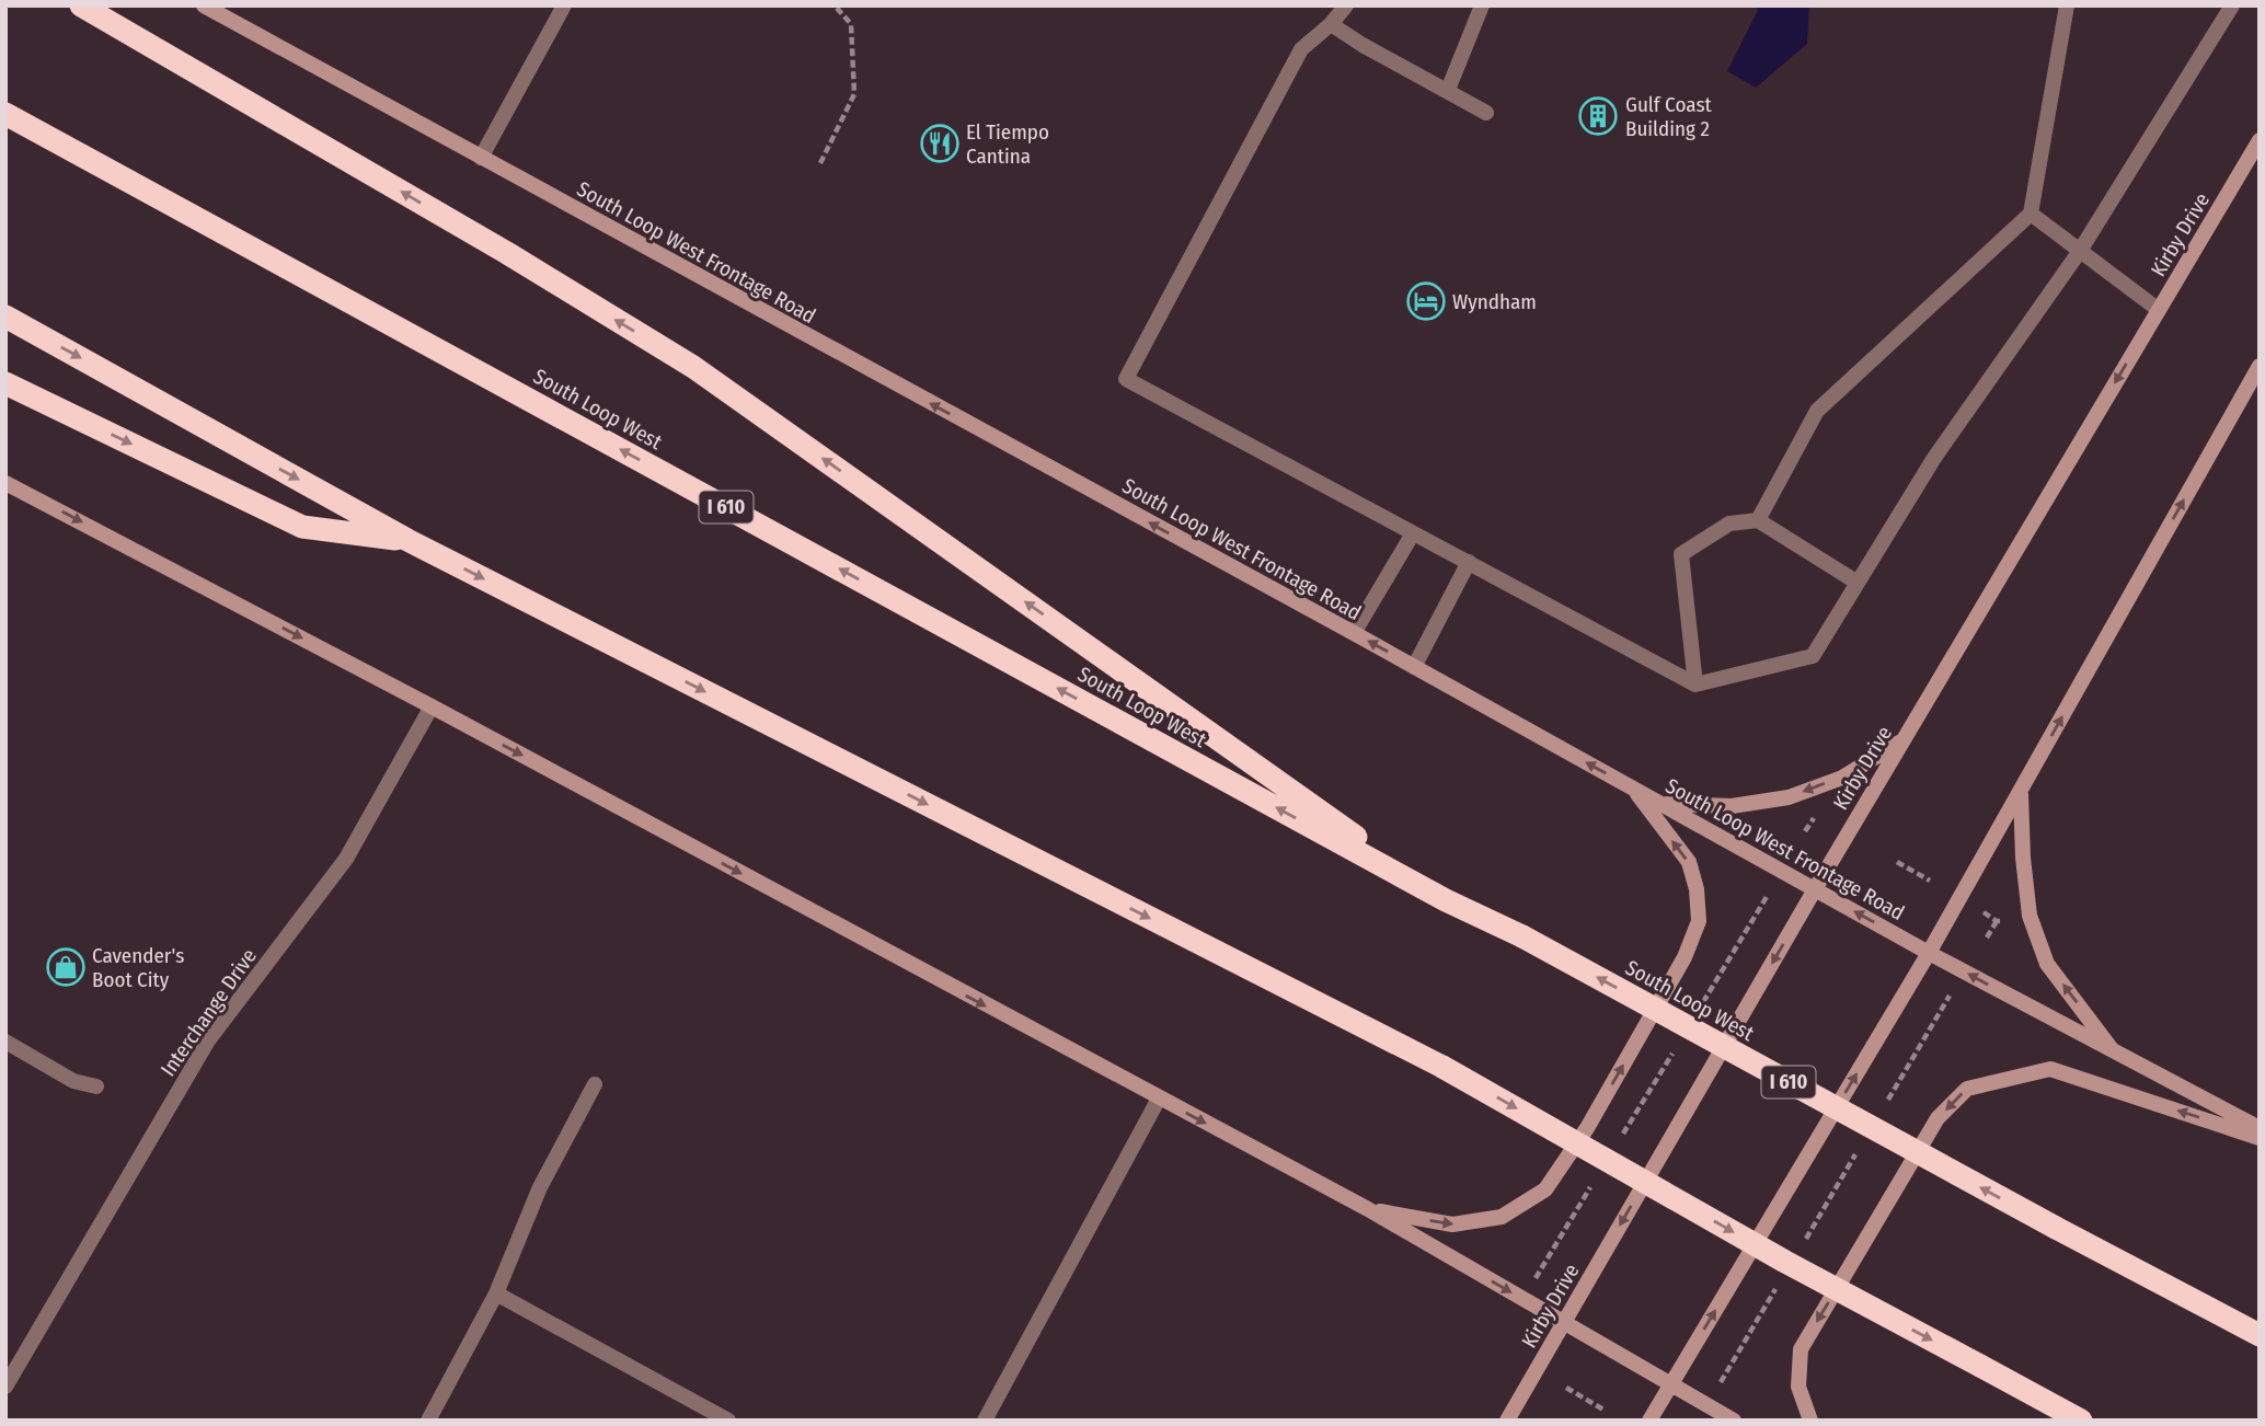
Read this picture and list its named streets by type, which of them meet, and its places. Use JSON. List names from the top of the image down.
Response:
{
  "streets": {
    "highway": ["South Loop West", "I 610"],
    "main road": ["Kirby Drive", "South Loop West Frontage Road"],
    "street": ["Interchange Drive"]
  },
  "crossings": [
    ["Kirby Drive", "South Loop West Frontage Road"]
  ],
  "one_way": ["South Loop West Frontage Road"],
  "places": {
    "building": ["Gulf Coast Building 2"],
    "restaurant": ["El Tiempo Cantina"],
    "hotel": ["Wyndham"],
    "shop": ["Cavender's Boot City"]
  }
}
